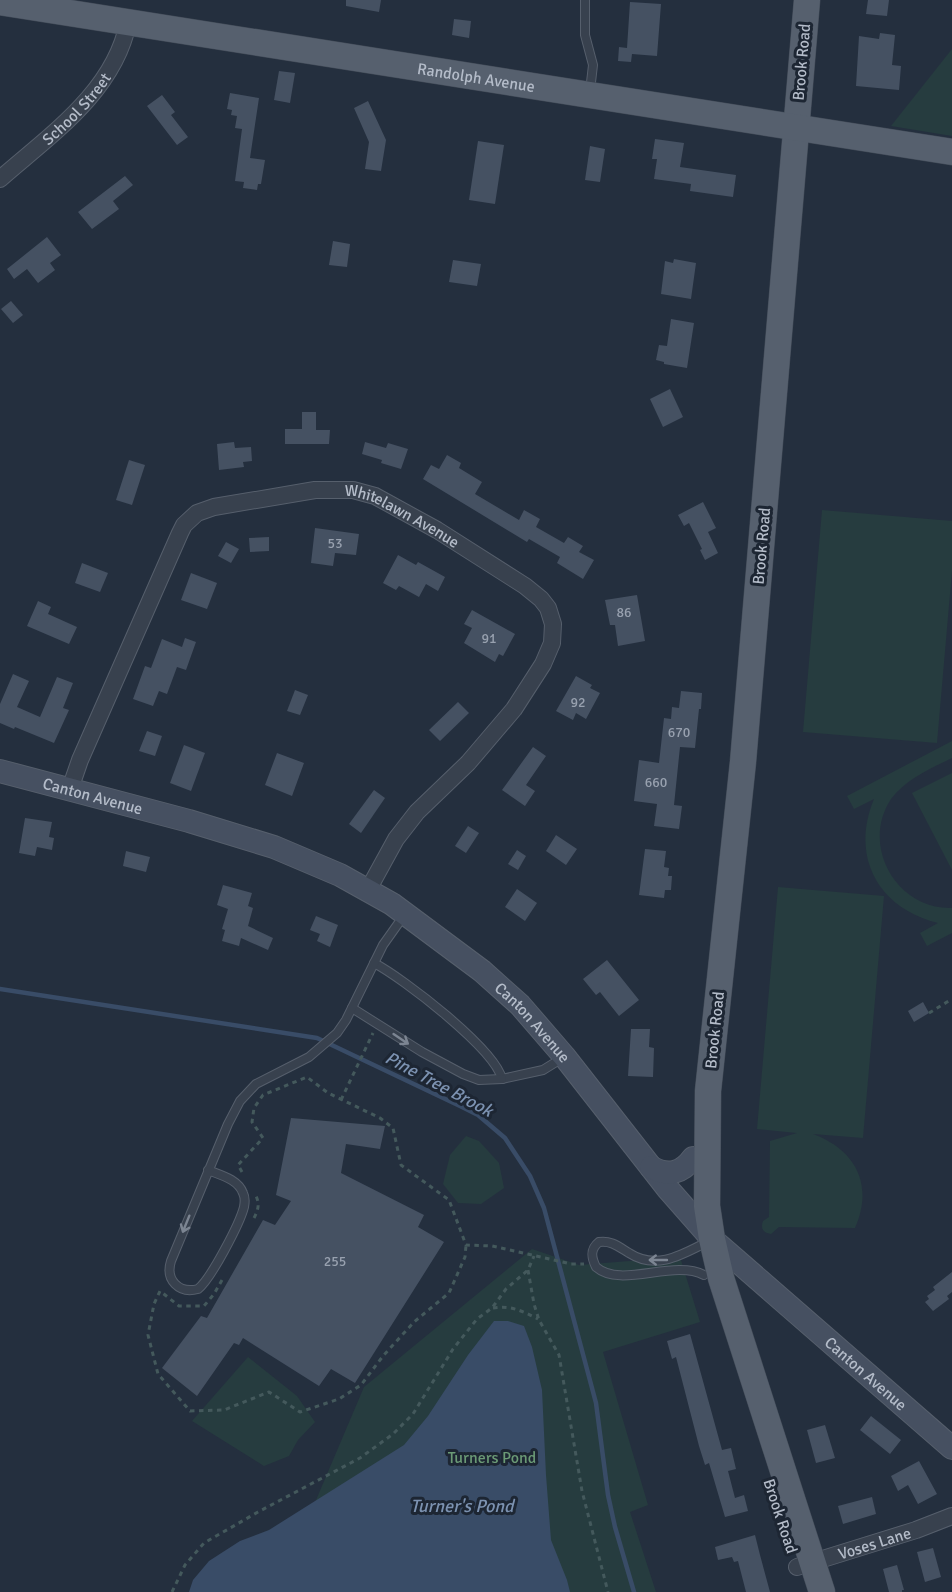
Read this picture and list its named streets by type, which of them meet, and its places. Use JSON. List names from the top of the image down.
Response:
{
  "streets": {
    "main road": ["Brook Road", "Randolph Avenue"],
    "street": [
      "School Street",
      "Whitelawn Avenue",
      "Canton Avenue",
      "Voses Lane"
    ]
  },
  "crossings": [
    ["Brook Road", "Randolph Avenue"],
    ["Brook Road", "Canton Avenue"],
    ["Brook Road", "Voses Lane"],
    ["Randolph Avenue", "School Street"],
    ["Whitelawn Avenue", "Canton Avenue"]
  ],
  "water": ["Pine Tree Brook", "Turner's Pond"],
  "parks": ["Turners Pond"],
  "house_numbers": [
    "53",
    "86",
    "91",
    "92",
    "670",
    "660",
    "255"
  ]
}
